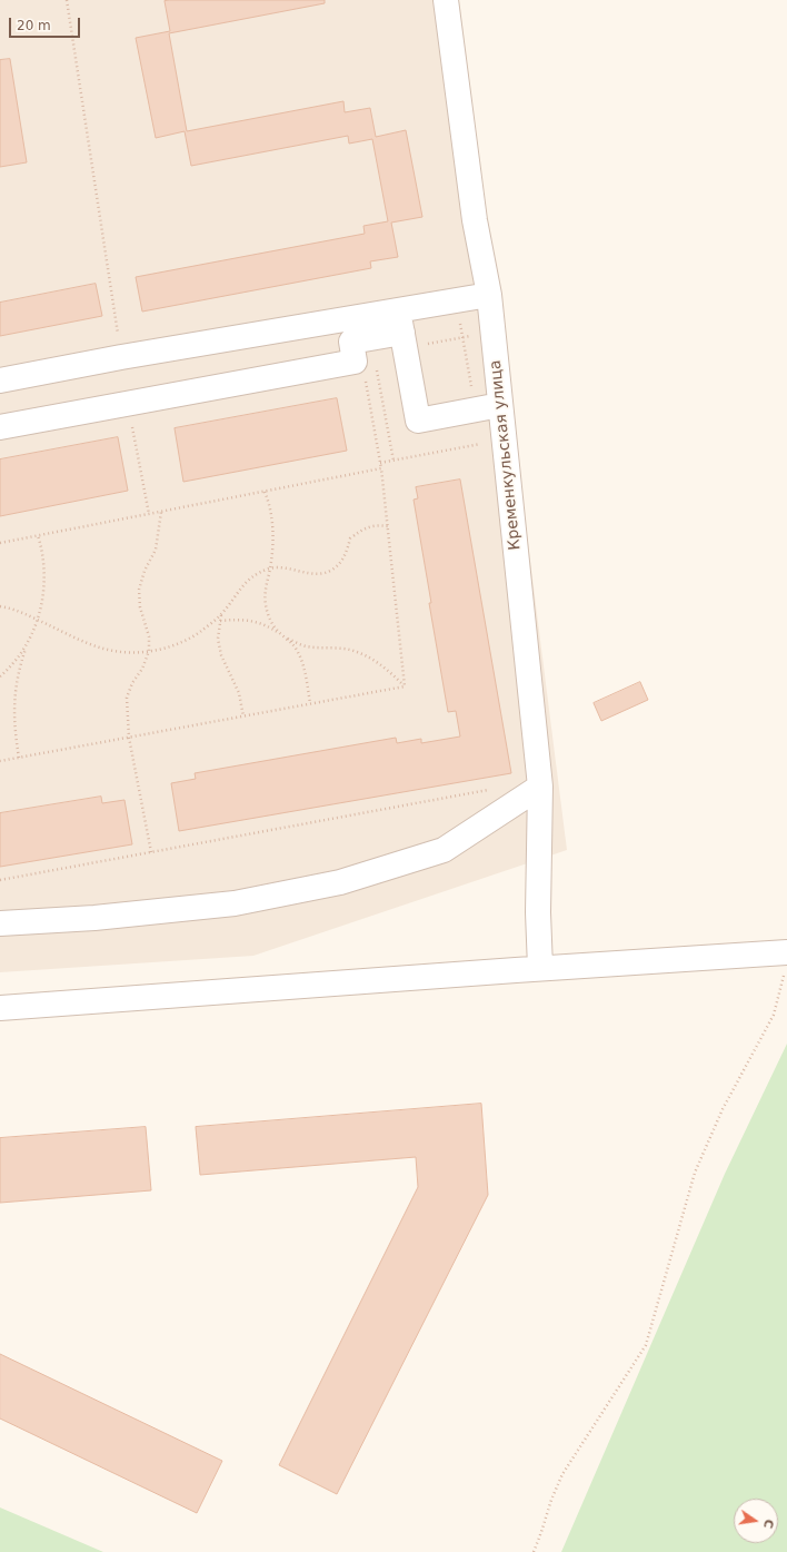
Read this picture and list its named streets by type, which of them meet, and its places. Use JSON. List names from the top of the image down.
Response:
{
  "streets": {
    "street": ["Кременкульская улица"]
  },
  "scale_bar": "20 m",
  "north": "right"
}
